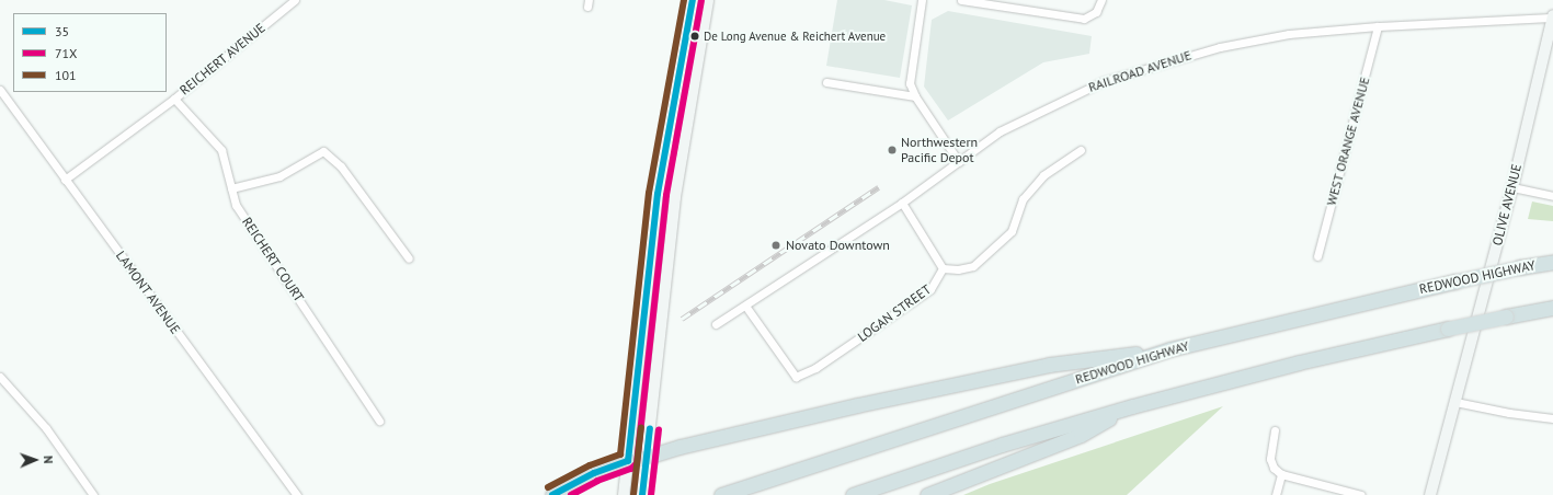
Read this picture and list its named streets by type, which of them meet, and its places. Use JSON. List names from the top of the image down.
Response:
{
  "streets": {
    "highway": ["REDWOOD HIGHWAY"],
    "main road": ["OLIVE AVENUE"],
    "street": [
      "REICHERT AVENUE",
      "RAILROAD AVENUE",
      "WEST ORANGE AVENUE",
      "REICHERT COURT",
      "LAMONT AVENUE",
      "LOGAN STREET"
    ]
  },
  "crossings": [
    ["REICHERT AVENUE", "REICHERT COURT"],
    ["REICHERT AVENUE", "LAMONT AVENUE"],
    ["RAILROAD AVENUE", "WEST ORANGE AVENUE"],
    ["RAILROAD AVENUE", "OLIVE AVENUE"],
    ["RAILROAD AVENUE", "LOGAN STREET"]
  ],
  "places": ["De Long Avenue & Reichert Avenue", "Northwestern Pacific Depot", "Novato Downtown"],
  "lines": ["transit line 35", "transit line 101", "transit line 71X"],
  "legend": ["35", "71X", "101"],
  "north": "right"
}
